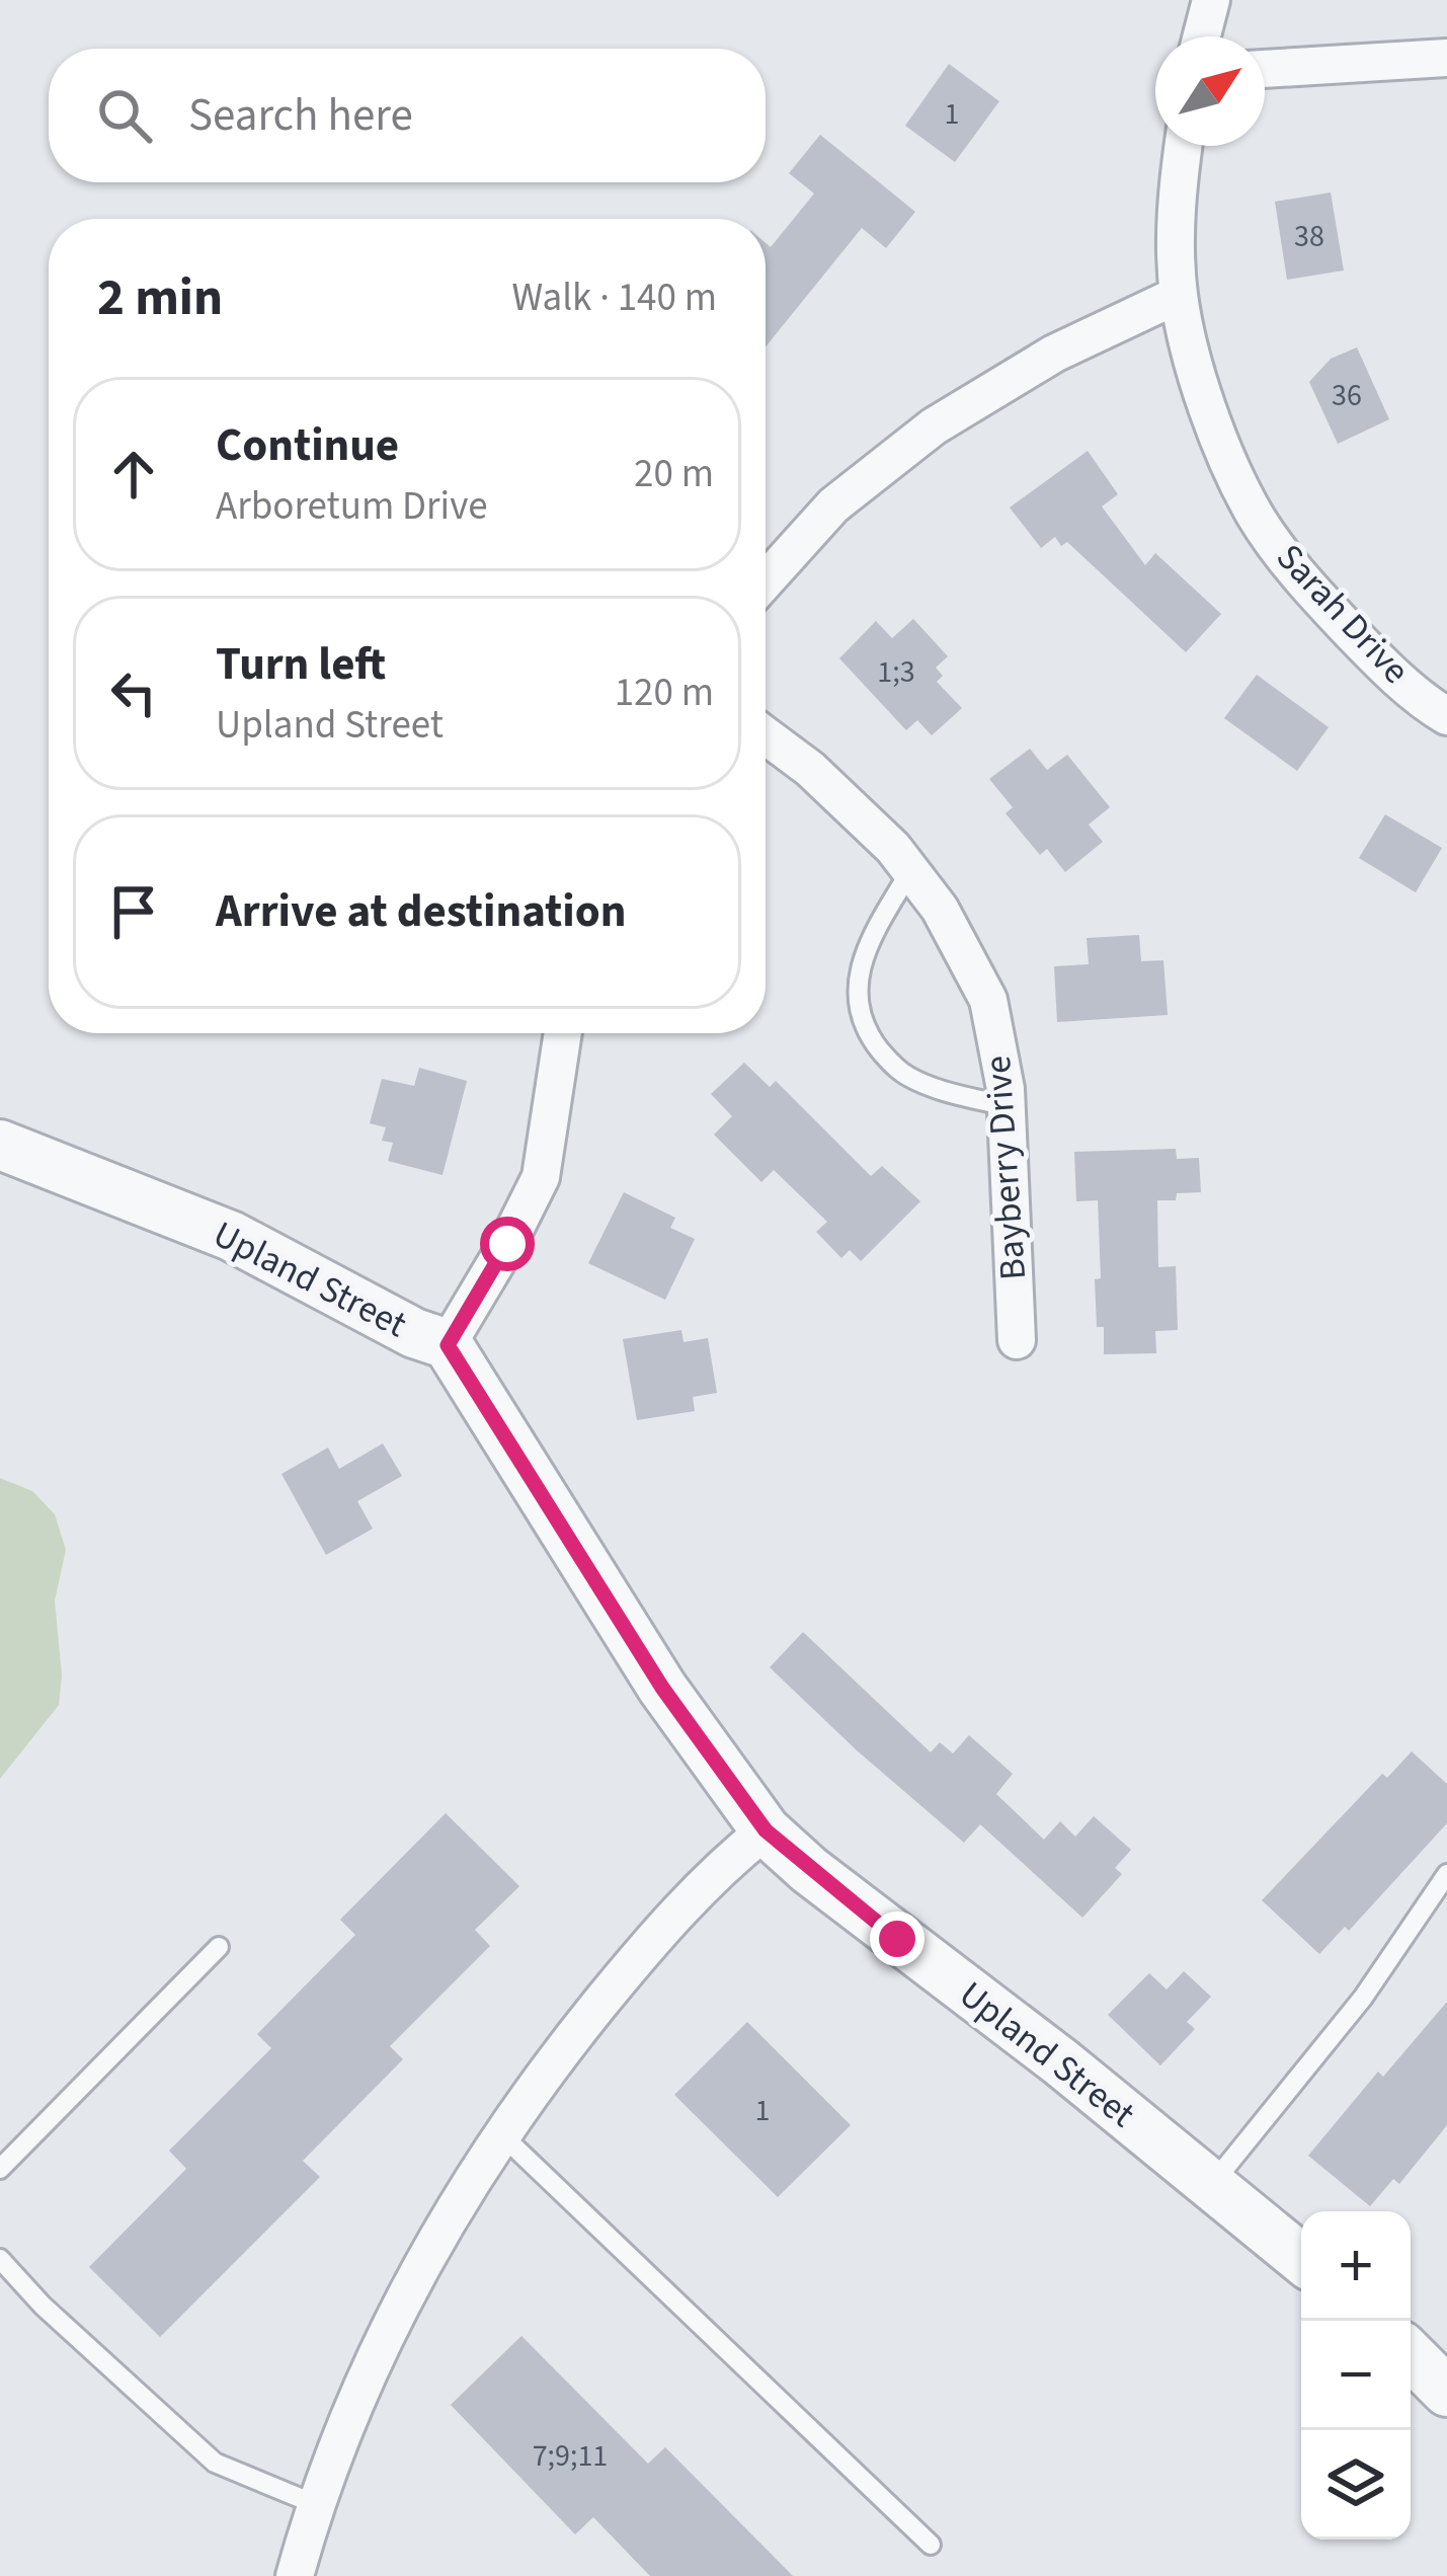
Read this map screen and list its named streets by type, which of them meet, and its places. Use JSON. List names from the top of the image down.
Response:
{
  "streets": {
    "street": ["Sarah Drive", "Bayberry Drive", "Upland Street"]
  },
  "house_numbers": [
    "1",
    "38",
    "36",
    "1;3",
    "1",
    "7;9;11"
  ],
  "north": "top right",
  "page": {
    "search": "Search here",
    "heading": ["2 min", "Walk · 140 m"],
    "list": [
      ["Continue", "Arboretum Drive", "20 m"],
      ["Turn left", "Upland Street", "120 m"],
      "Arrive at destination"
    ],
    "map_buttons": ["+", "−"]
  }
}
